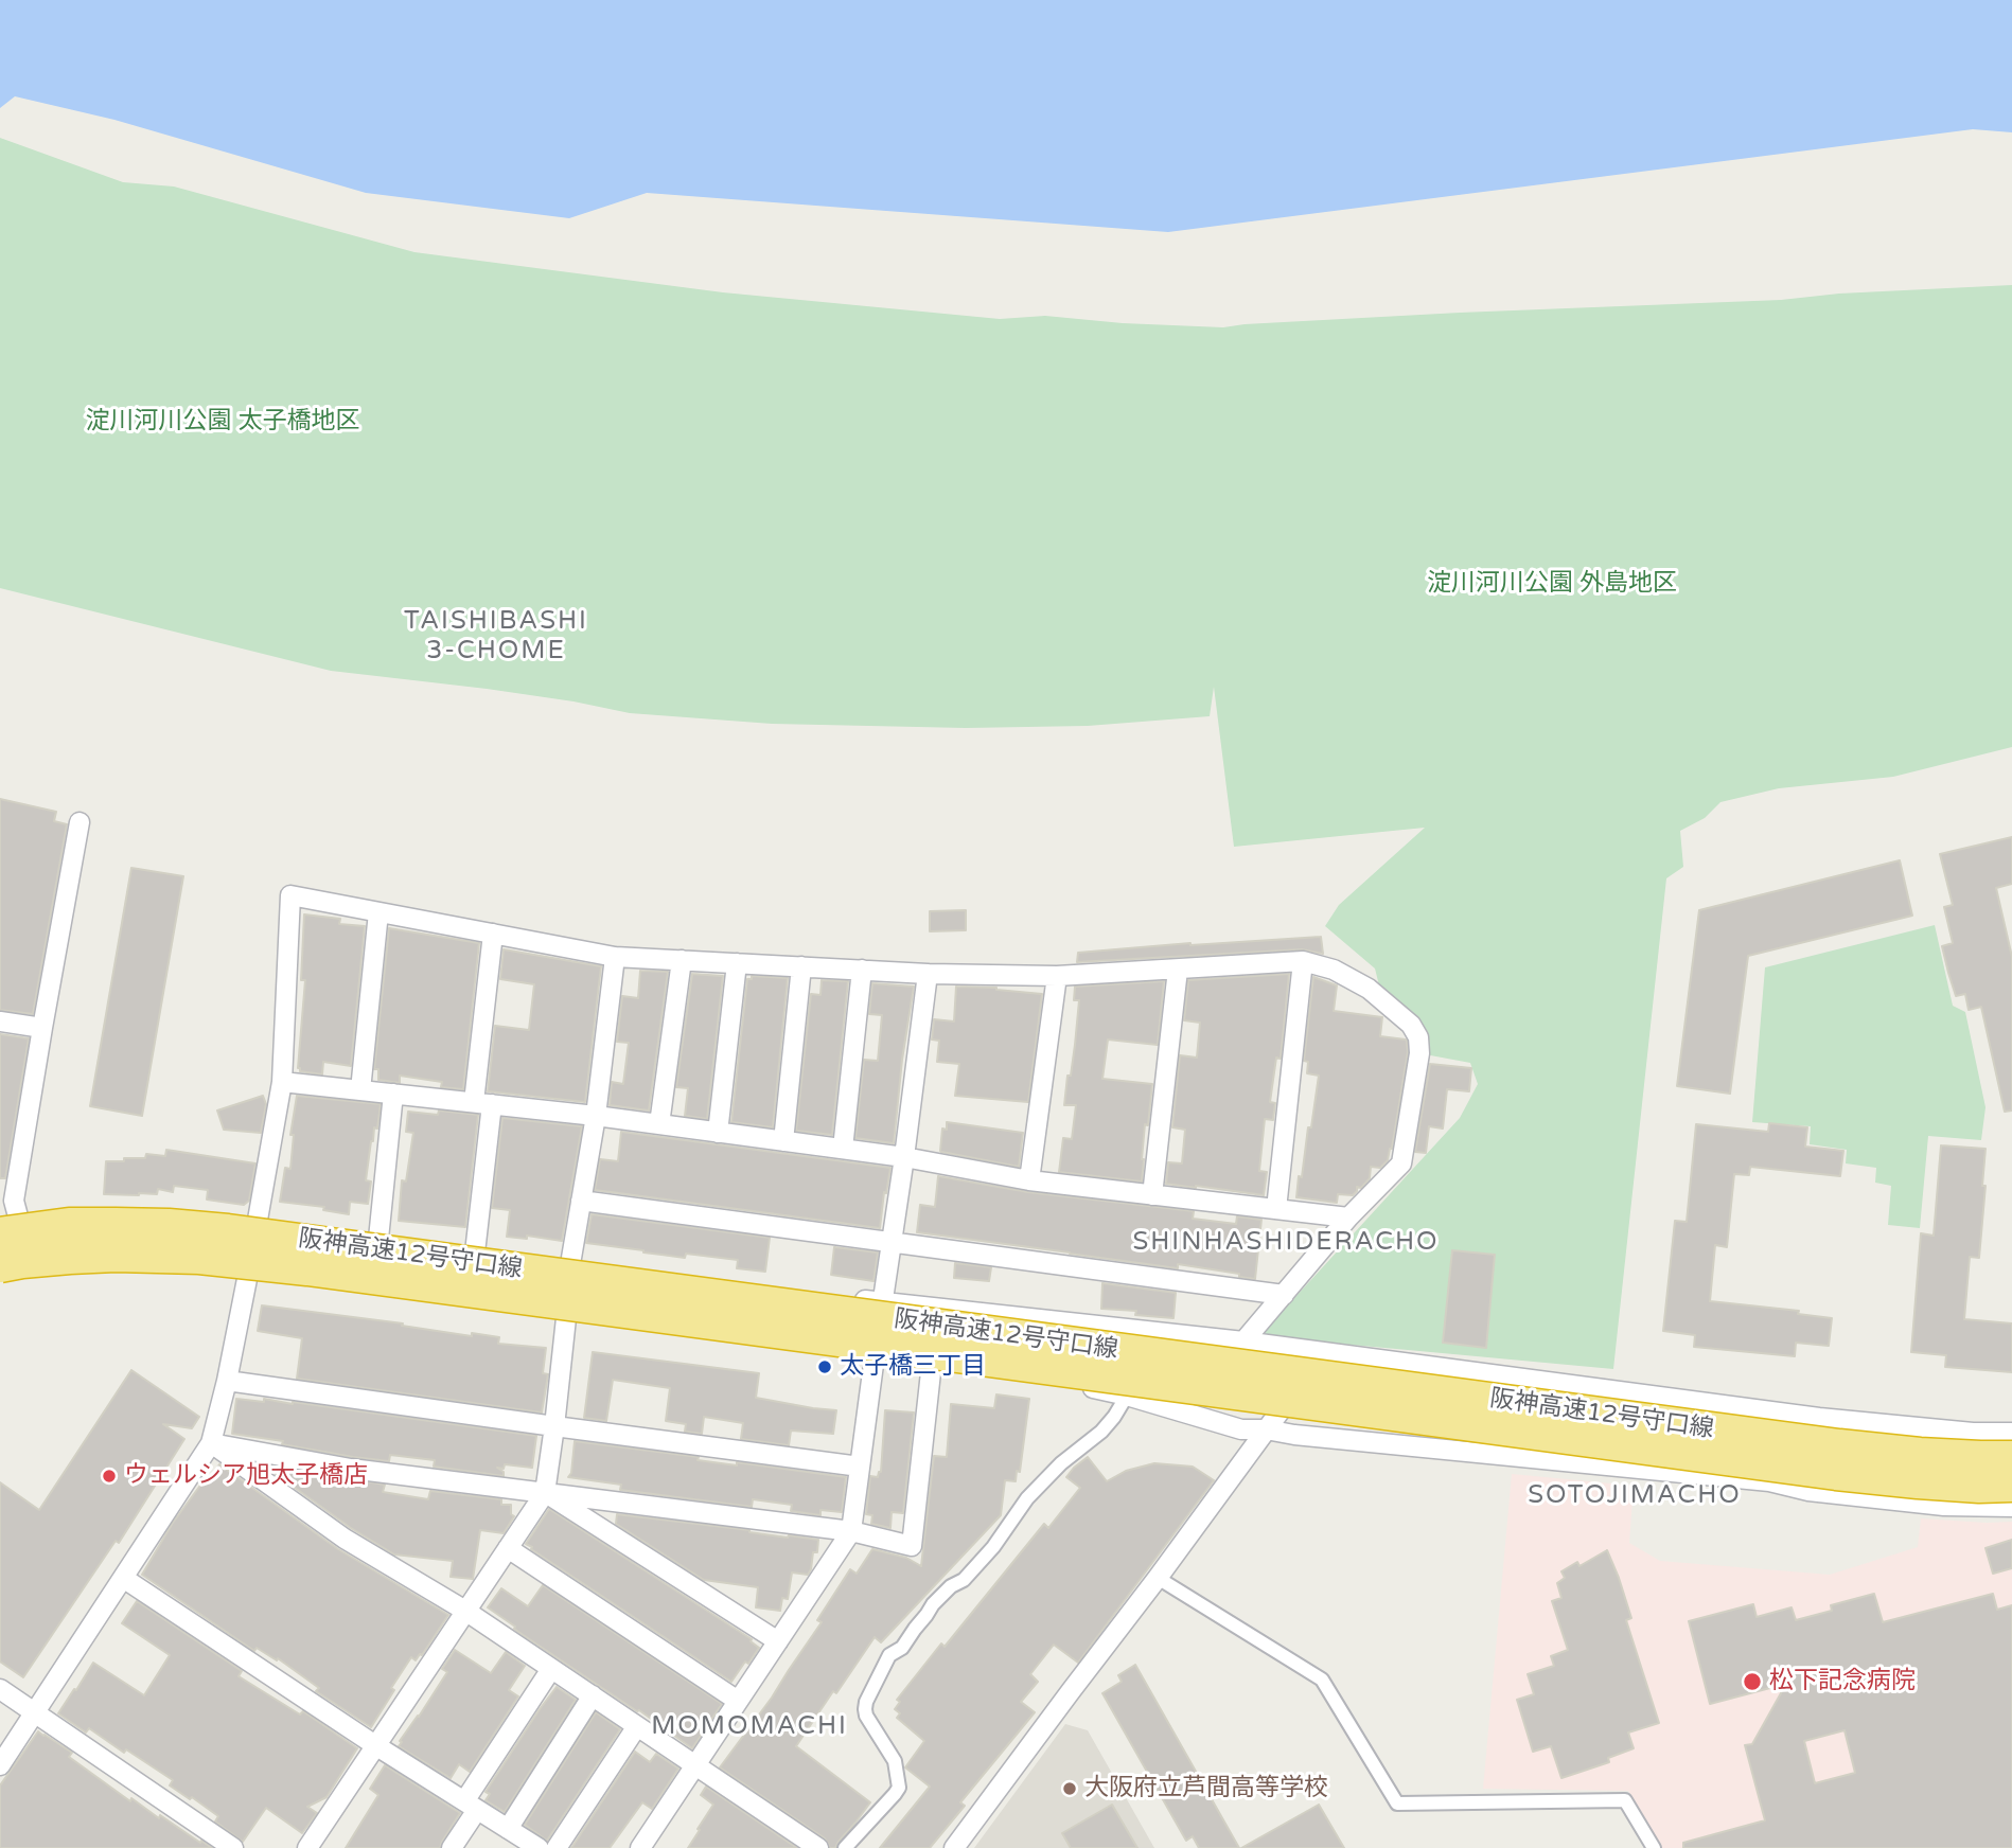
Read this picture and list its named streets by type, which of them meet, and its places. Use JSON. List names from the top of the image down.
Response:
{
  "streets": {
    "highway": ["阪神高速12号守口線"]
  },
  "districts": [
    "TAISHIBASHI 3-CHOME",
    "SHINHASHIDERACHO",
    "SOTOJIMACHO",
    "MOMOMACHI"
  ],
  "parks": ["淀川河川公園 太子橋地区", "淀川河川公園 外島地区"],
  "places": [
    "太子橋三丁目",
    "ウェルシア旭太子橋店",
    "松下記念病院",
    "大阪府立芦間高等学校"
  ]
}
